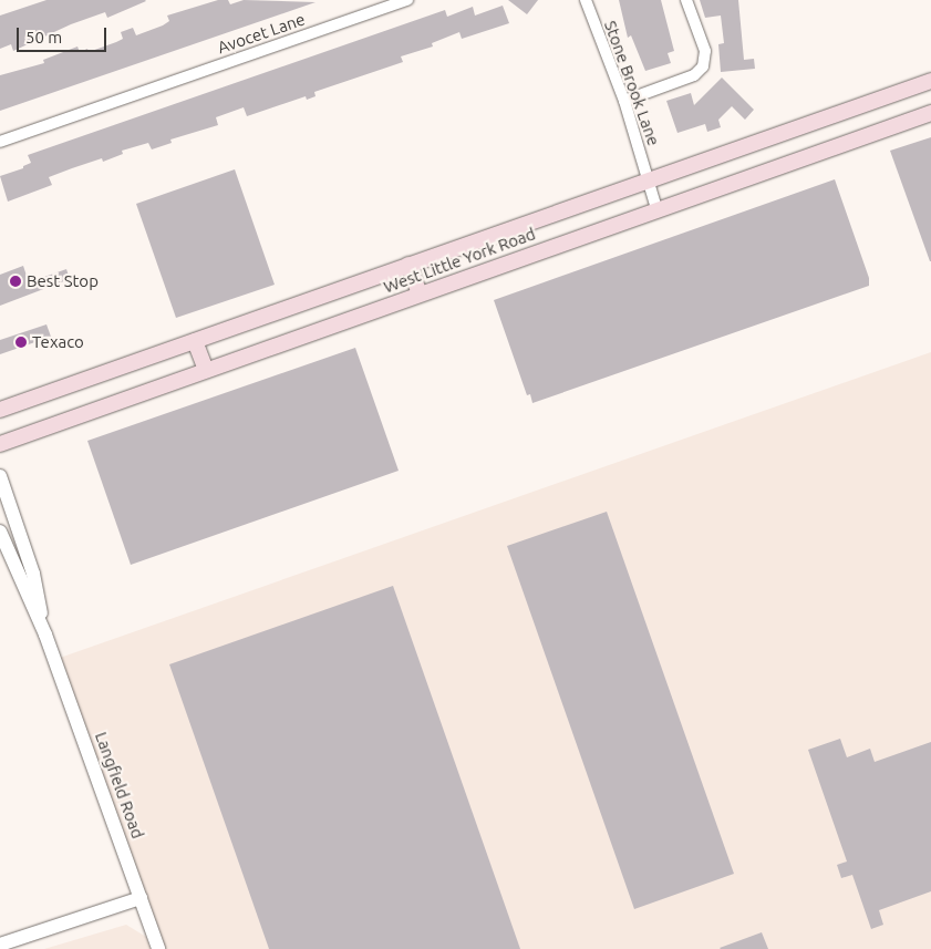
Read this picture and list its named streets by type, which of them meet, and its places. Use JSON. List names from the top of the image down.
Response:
{
  "streets": {
    "main road": ["West Little York Road"],
    "street": ["Avocet Lane", "Stone Brook Lane", "Langfield Road"]
  },
  "crossings": [
    ["Stone Brook Lane", "West Little York Road"]
  ],
  "places": ["Best Stop", "Texaco"],
  "scale_bar": "50 m"
}
